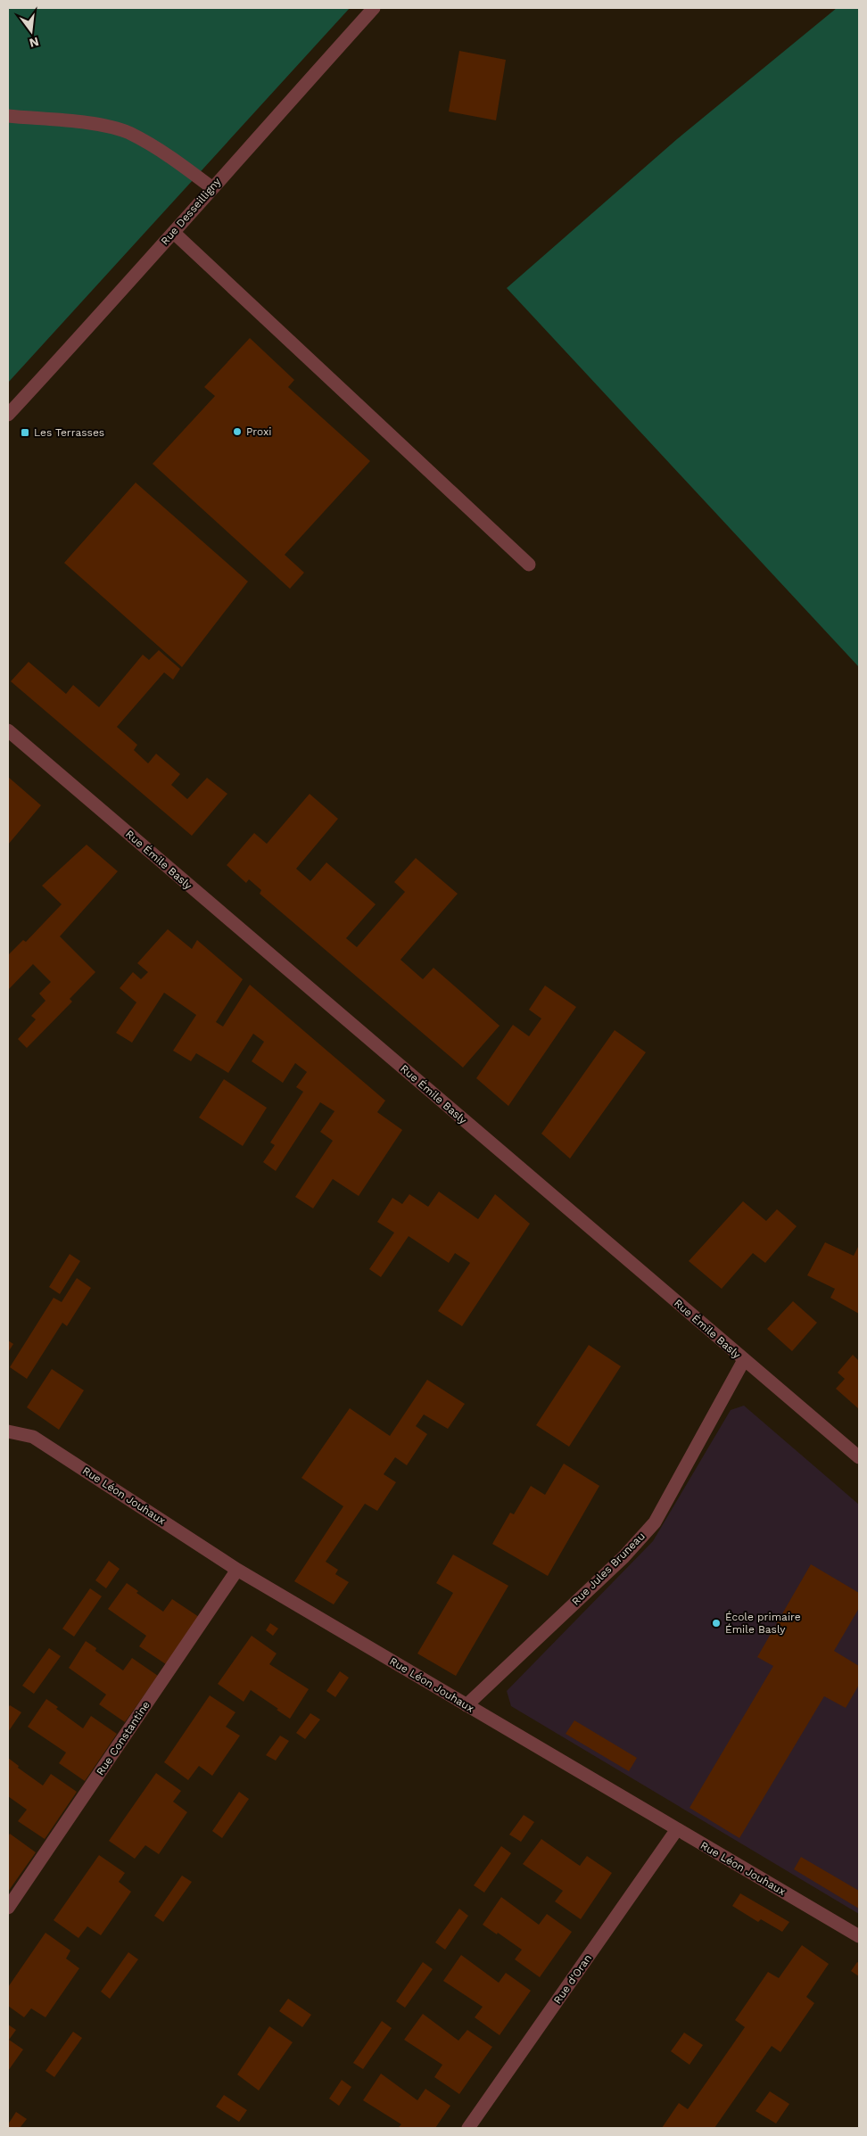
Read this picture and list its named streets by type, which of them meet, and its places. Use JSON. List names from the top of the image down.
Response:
{
  "streets": {
    "street": [
      "Rue Desseilligny",
      "Rue Émile Basly",
      "Rue Léon Jouhaux",
      "Rue Jules Bruneau",
      "Rue Constantine",
      "Rue d'Oran"
    ]
  },
  "crossings": [
    ["Rue Émile Basly", "Rue Jules Bruneau"],
    ["Rue Léon Jouhaux", "Rue Jules Bruneau"],
    ["Rue Léon Jouhaux", "Rue Constantine"],
    ["Rue Léon Jouhaux", "Rue d'Oran"]
  ],
  "places": {
    "other": ["Proxi", "École primaire Émile Basly"],
    "transit": ["Les Terrasses"]
  },
  "north": "bottom"
}
